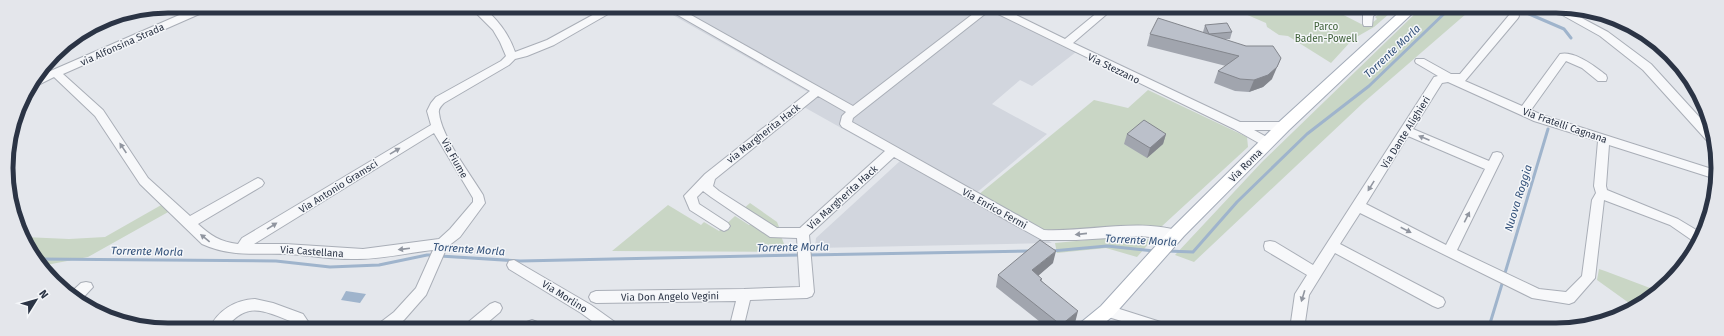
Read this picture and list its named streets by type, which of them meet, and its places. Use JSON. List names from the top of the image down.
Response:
{
  "streets": {
    "main road": ["Via Roma"],
    "street": [
      "via Alfonsina Strada",
      "Via Stezzano",
      "Via Fratelli Cagnana",
      "Via Dante Alighieri",
      "via Margherita Hack",
      "Via Fiume",
      "Via Antonio Gramsci",
      "Via Margherita Hack",
      "Via Enrico Fermi",
      "Via Castellana",
      "Via Morlino",
      "Via Don Angelo Vegini"
    ]
  },
  "crossings": [
    ["via Alfonsina Strada", "Via Castellana"],
    ["Via Stezzano", "Via Roma"],
    ["Via Fratelli Cagnana", "Via Dante Alighieri"],
    ["via Margherita Hack", "Via Margherita Hack"],
    ["Via Fiume", "Via Antonio Gramsci"],
    ["Via Fiume", "Via Castellana"],
    ["Via Roma", "Via Enrico Fermi"],
    ["Via Antonio Gramsci", "Via Castellana"],
    ["Via Margherita Hack", "Via Enrico Fermi"],
    ["Via Margherita Hack", "Via Don Angelo Vegini"]
  ],
  "one_way": ["Via Antonio Gramsci", "Via Enrico Fermi", "Via Castellana"],
  "water": ["Torrente Morla", "Nuova Roggia"],
  "parks": ["Parco Baden-Powell"],
  "north": "top right"
}
